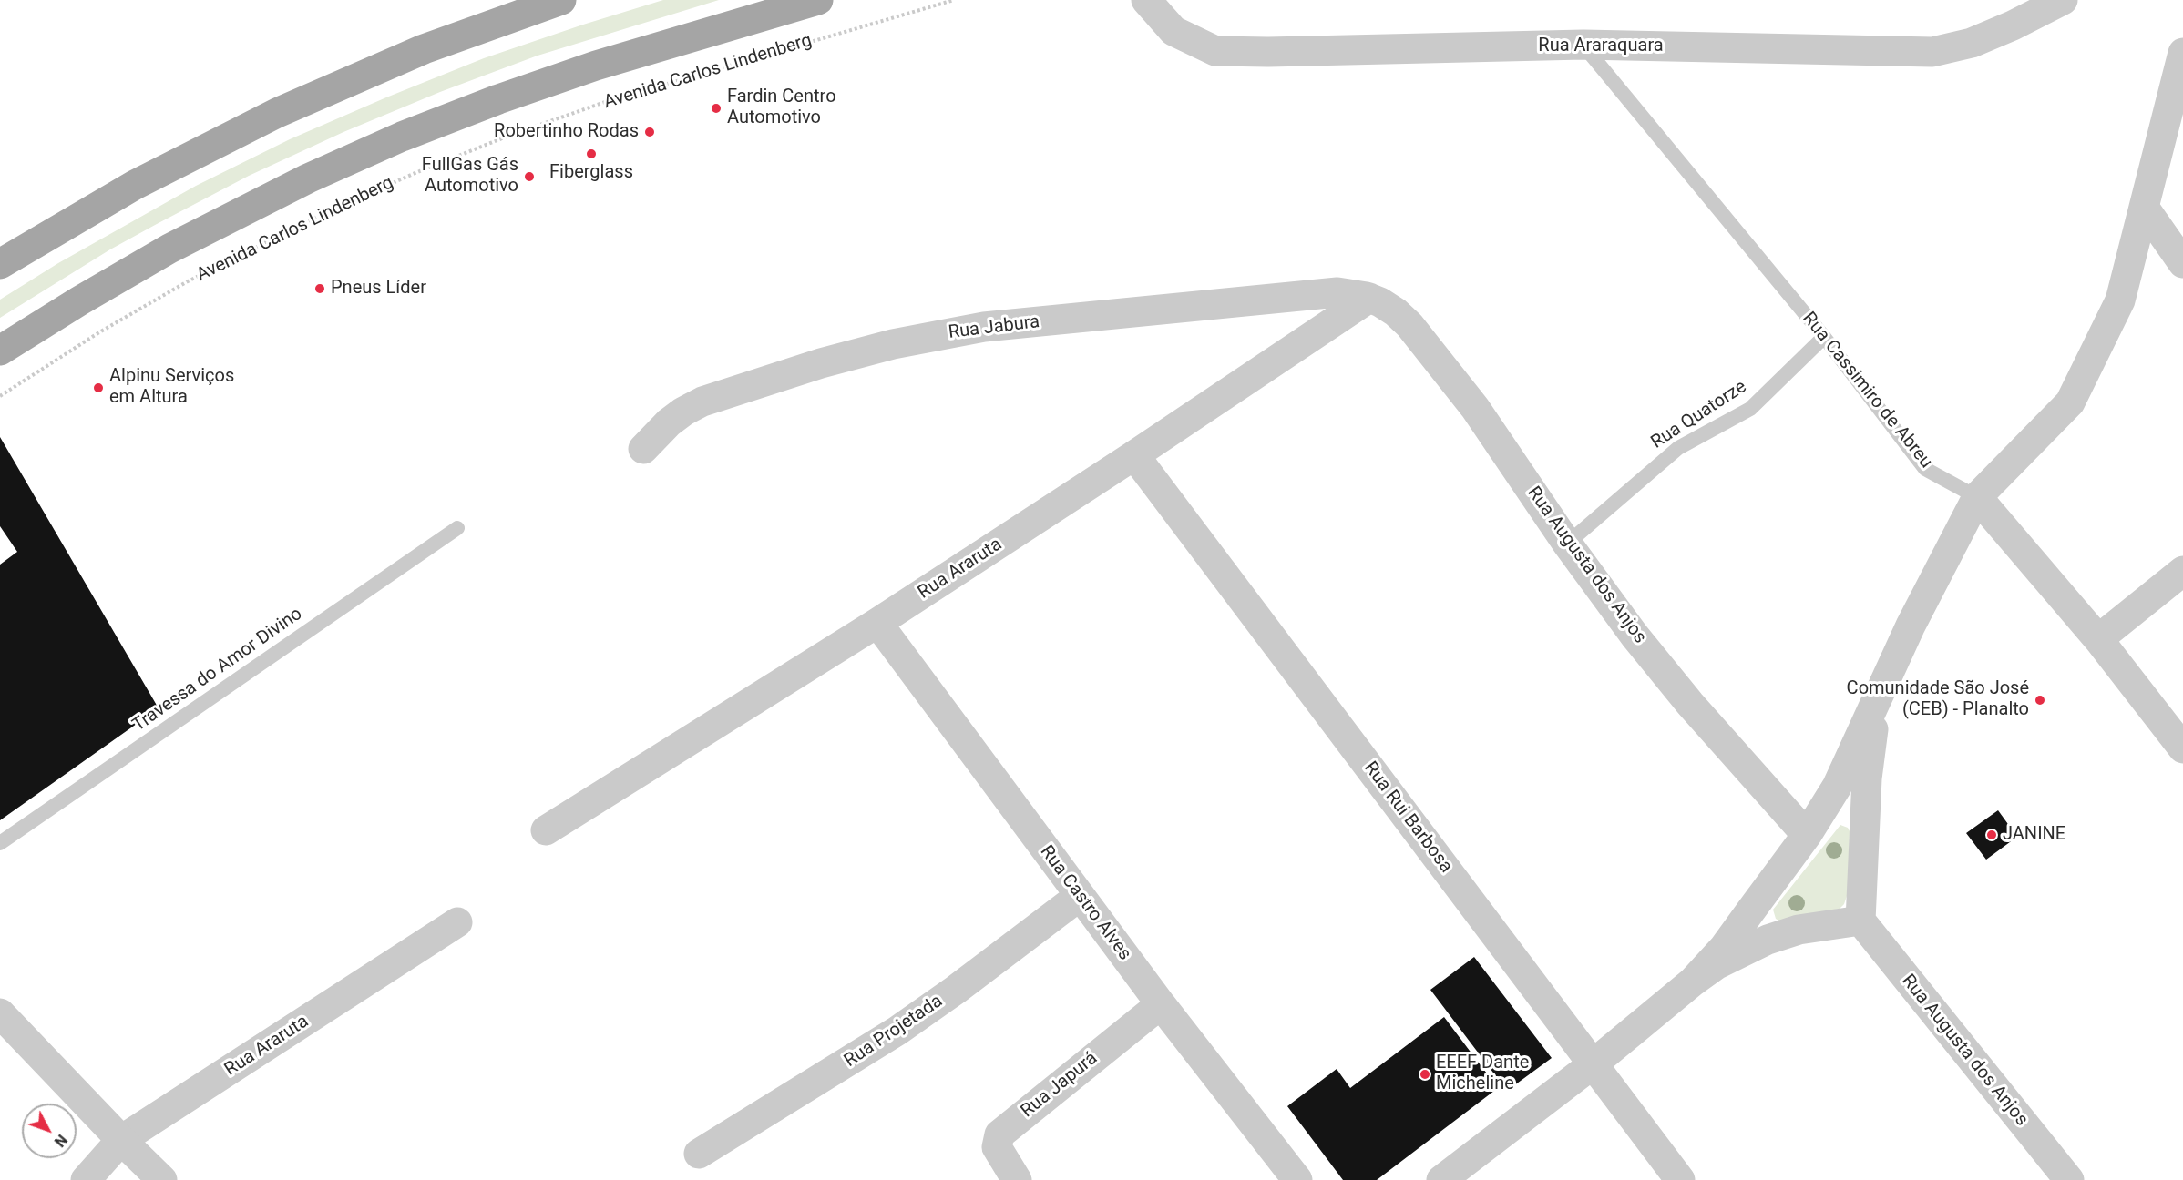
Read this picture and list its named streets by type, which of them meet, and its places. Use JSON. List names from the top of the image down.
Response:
{
  "streets": {
    "main road": ["Avenida Carlos Lindenberg"],
    "street": [
      "Rua Araraquara",
      "Rua Jabura",
      "Rua Cassimiro de Abreu",
      "Rua Augusta dos Anjos",
      "Rua Araruta",
      "Rua Rui Barbosa",
      "Rua Castro Alves",
      "Rua Projetada",
      "Rua Japurá"
    ],
    "lane": ["Rua Quatorze", "Travessa do Amor Divino"]
  },
  "crossings": [
    ["Rua Araraquara", "Rua Cassimiro de Abreu"],
    ["Rua Jabura", "Rua Augusta dos Anjos"],
    ["Rua Jabura", "Rua Araruta"],
    ["Rua Cassimiro de Abreu", "Rua Quatorze"],
    ["Rua Quatorze", "Rua Augusta dos Anjos"],
    ["Rua Augusta dos Anjos", "Rua Araruta"],
    ["Rua Araruta", "Rua Rui Barbosa"],
    ["Rua Araruta", "Rua Castro Alves"],
    ["Rua Castro Alves", "Rua Projetada"],
    ["Rua Castro Alves", "Rua Japurá"]
  ],
  "places": [
    "Fardin Centro Automotivo",
    "Robertinho Rodas",
    "Fiberglass",
    "FullGas Gás Automotivo",
    "Pneus Líder",
    "Alpinu Serviços em Altura",
    "Comunidade São José (CEB) - Planalto",
    "JANINE",
    "EEEF Dante Micheline"
  ],
  "north": "bottom right"
}
